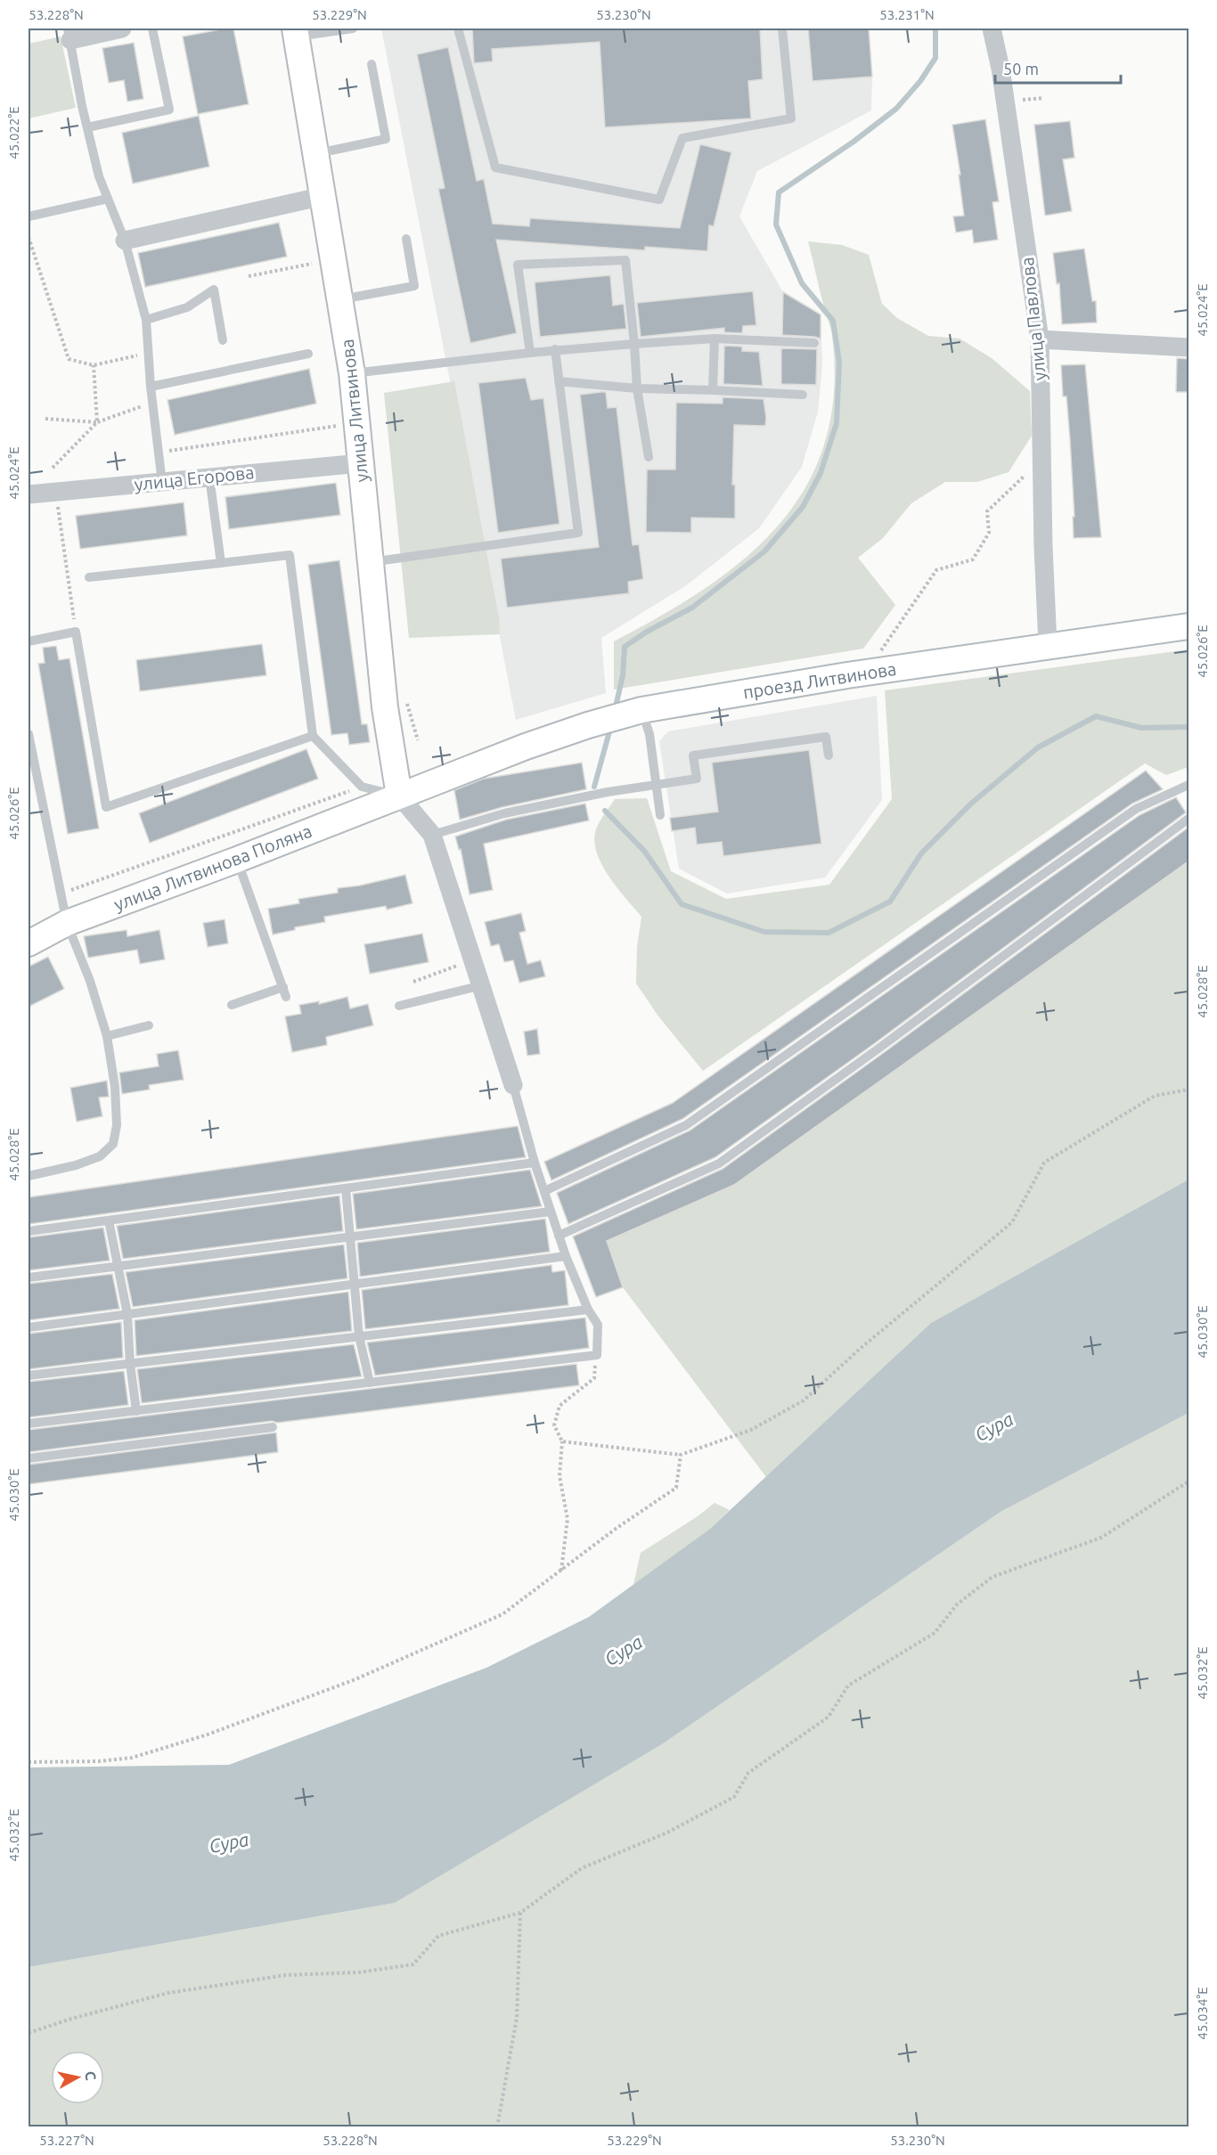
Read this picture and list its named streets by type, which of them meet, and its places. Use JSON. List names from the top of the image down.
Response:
{
  "streets": {
    "main road": ["улица Литвинова", "проезд Литвинова", "улица Литвинова Поляна"],
    "street": ["улица Павлова", "улица Егорова"]
  },
  "crossings": [
    ["улица Павлова", "проезд Литвинова"],
    ["улица Литвинова", "улица Егорова"],
    ["улица Литвинова", "проезд Литвинова"],
    ["улица Литвинова", "улица Литвинова Поляна"],
    ["проезд Литвинова", "улица Литвинова Поляна"]
  ],
  "water": ["Сура"],
  "scale_bar": "50 m",
  "north": "right",
  "coordinates": [
    "53.228°N",
    "53.229°N",
    "53.230°N",
    "53.231°N",
    "45.022°E",
    "45.024°E",
    "45.026°E",
    "45.028°E",
    "45.030°E",
    "45.032°E",
    "45.034°E",
    "53.227°N"
  ]
}
